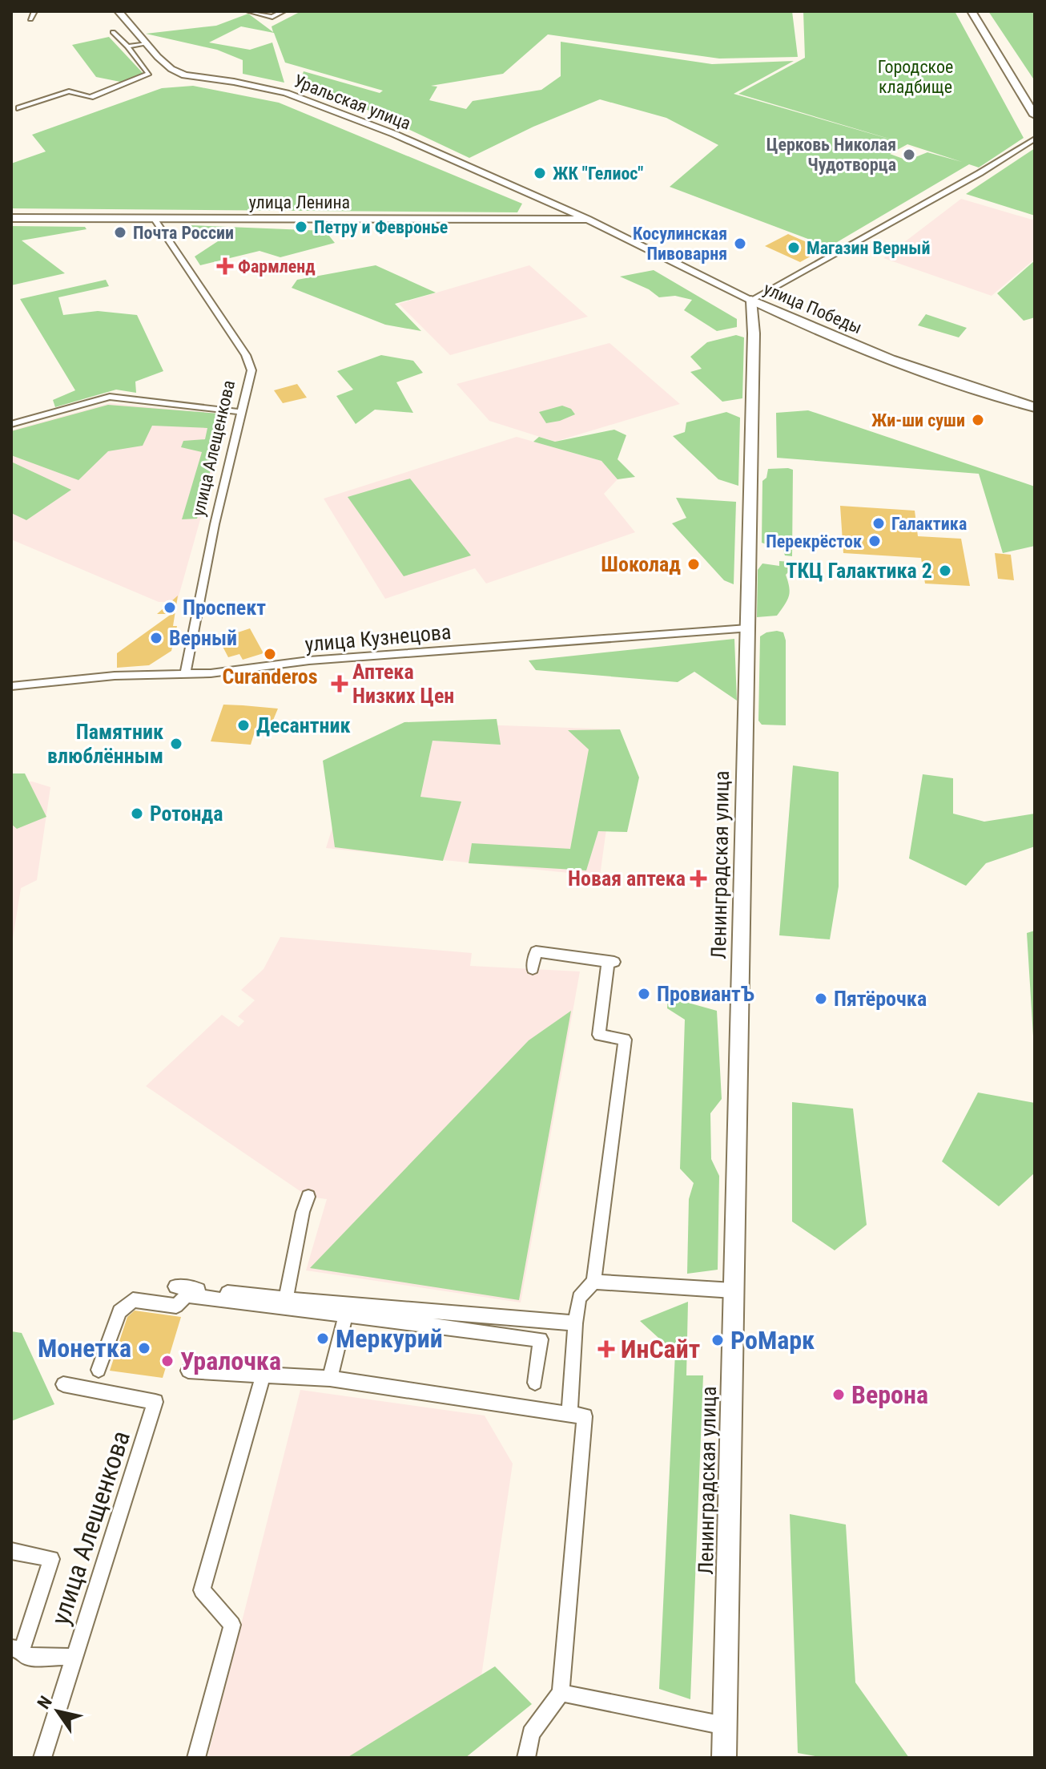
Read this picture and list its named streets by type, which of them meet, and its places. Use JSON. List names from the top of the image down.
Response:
{
  "streets": {
    "main road": [
      "Уральская улица",
      "улица Ленина",
      "улица Победы",
      "Ленинградская улица"
    ],
    "street": ["улица Алещенкова", "улица Кузнецова"]
  },
  "crossings": [
    ["Уральская улица", "улица Ленина"],
    ["Уральская улица", "улица Победы"],
    ["улица Ленина", "улица Победы"],
    ["улица Ленина", "улица Алещенкова"],
    ["улица Победы", "Ленинградская улица"],
    ["улица Алещенкова", "улица Кузнецова"],
    ["улица Кузнецова", "Ленинградская улица"]
  ],
  "parks": ["Городское кладбище"],
  "places": {
    "other": [
      "Церковь Николая Чудотворца",
      "ЖК \"Гелиос\"",
      "Петру и Февронье",
      "Почта России",
      "Косулинская Пивоварня",
      "Магазин Верный",
      "Жи-ши суши",
      "Галактика",
      "Перекрёсток",
      "Шоколад",
      "ТКЦ Галактика 2",
      "Проспект",
      "Верный",
      "Curanderos",
      "Десантник",
      "Памятник влюблённым",
      "Ротонда",
      "ПровиантЪ",
      "Пятёрочка",
      "Меркурий",
      "РоМарк",
      "Монетка",
      "Уралочка",
      "Верона"
    ],
    "health": [
      "Фармленд",
      "Аптека Низких Цен",
      "Новая аптека",
      "ИнСайт"
    ]
  },
  "north": "top left"
}
